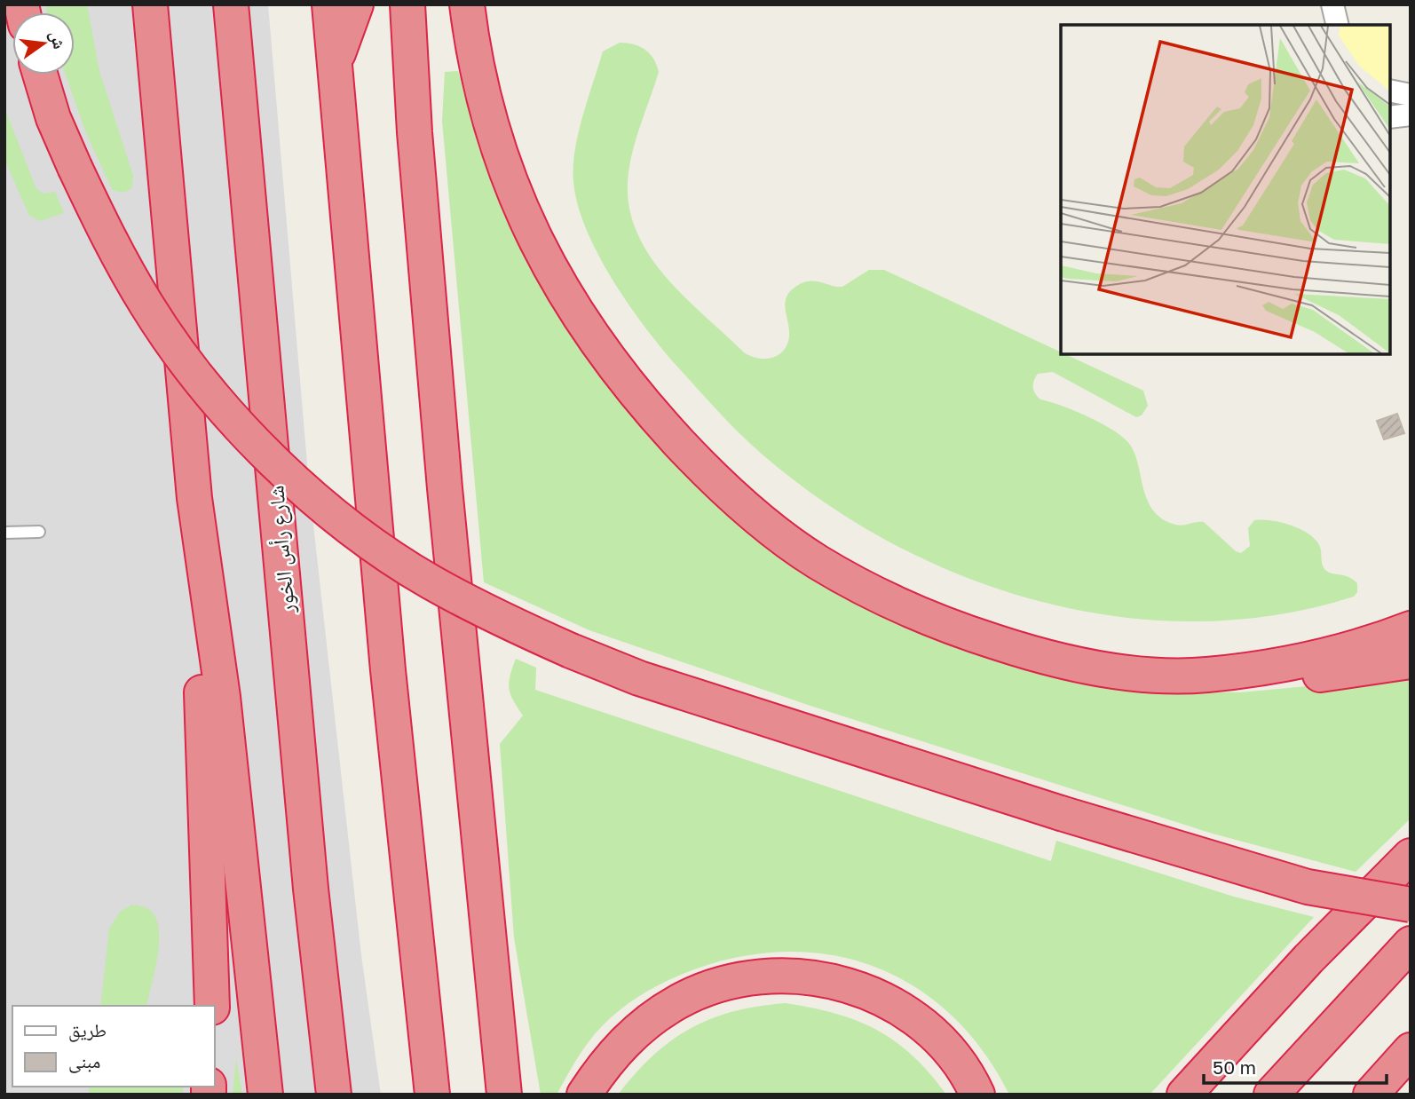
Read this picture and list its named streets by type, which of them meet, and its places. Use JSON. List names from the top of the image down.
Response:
{
  "streets": {
    "highway": ["شارع رأس الخور"]
  },
  "legend": ["طريق", "مبنى"],
  "scale_bar": "50 m",
  "north": "right"
}
